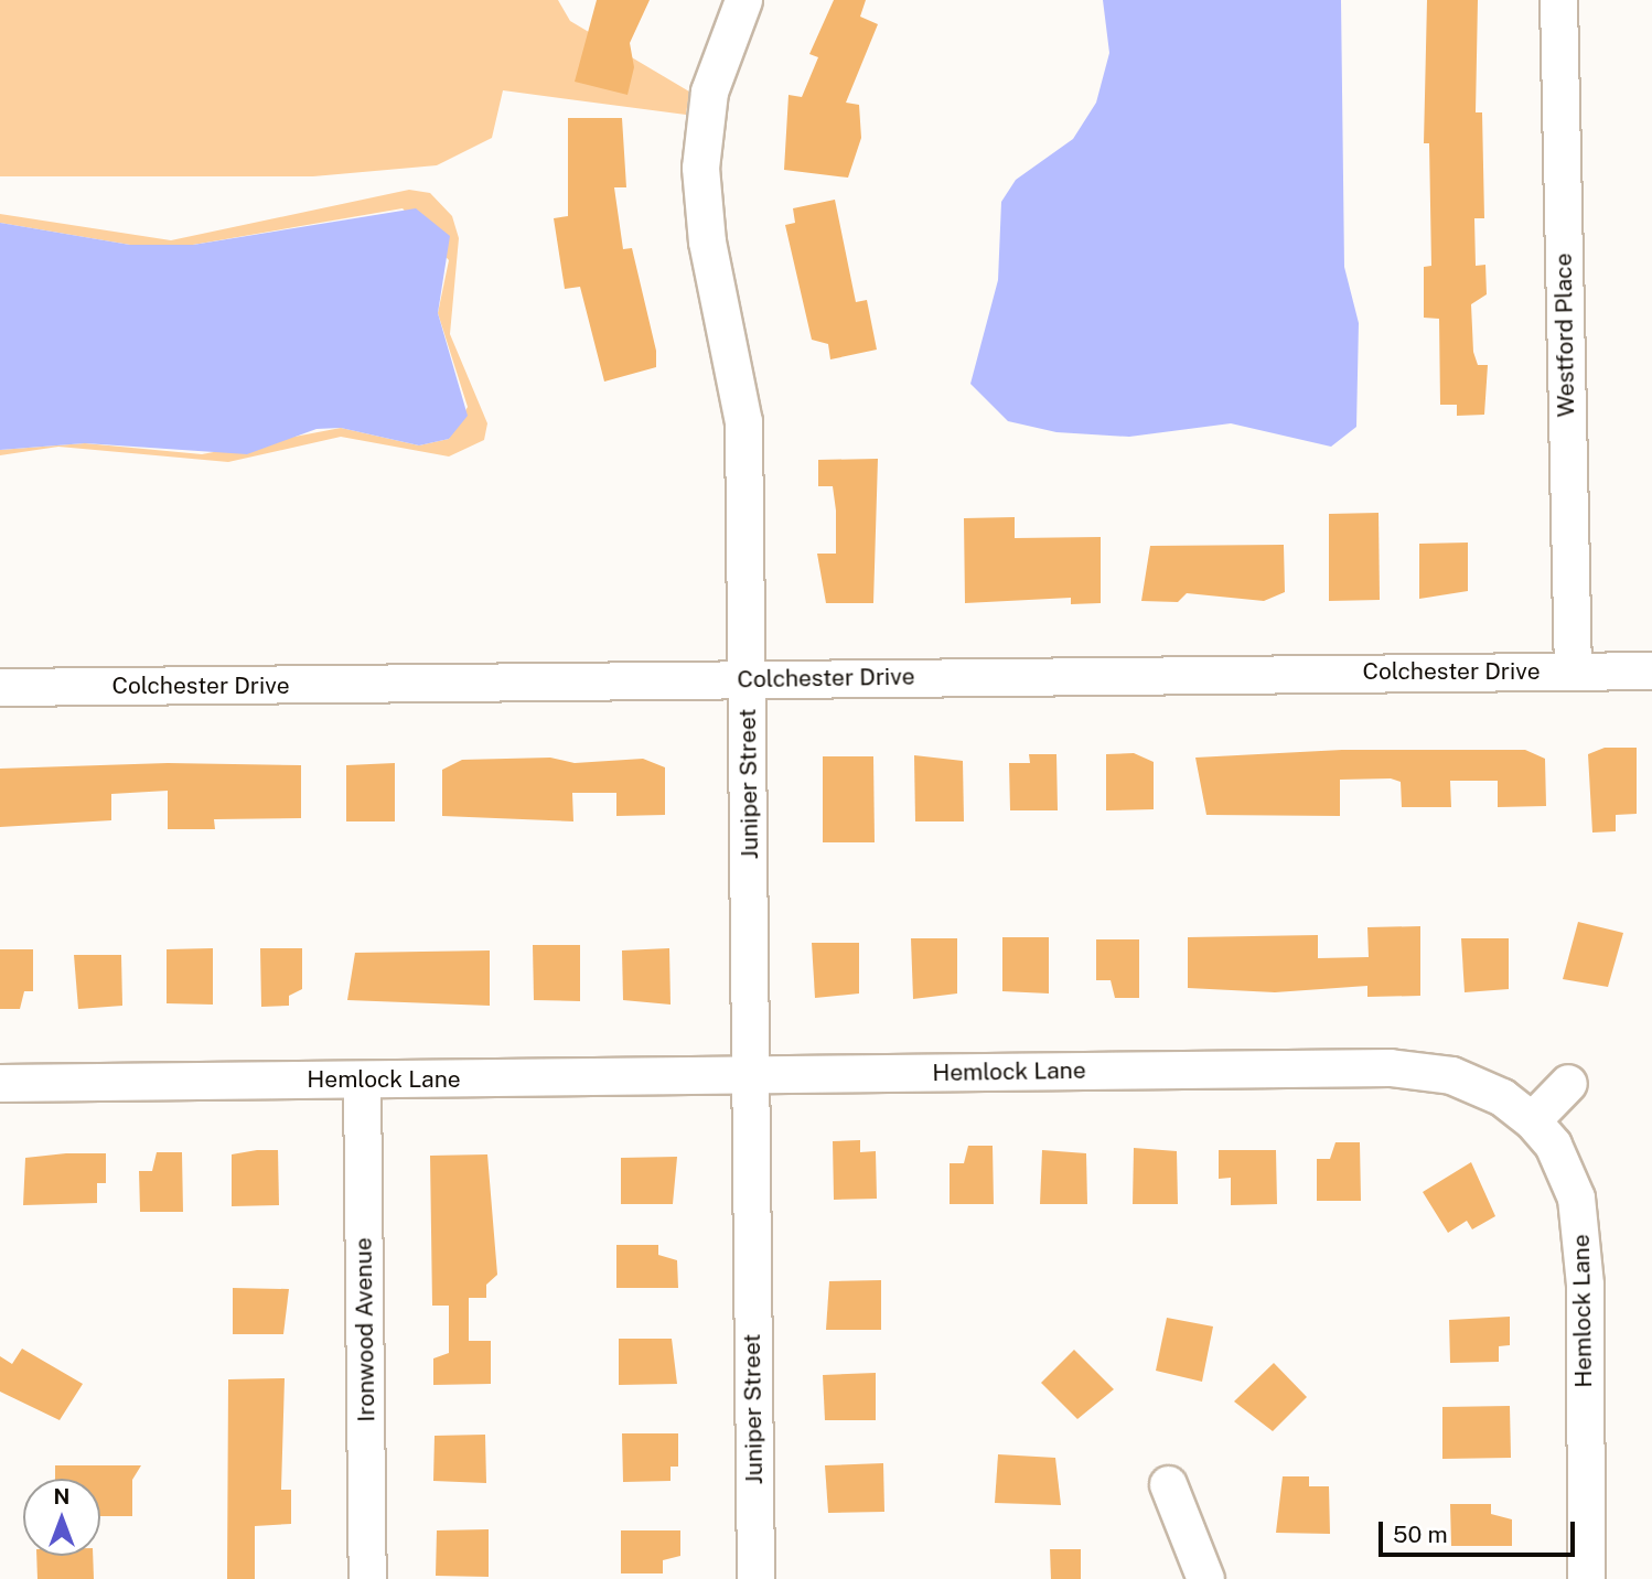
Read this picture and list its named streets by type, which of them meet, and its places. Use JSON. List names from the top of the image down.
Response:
{
  "streets": {
    "street": [
      "Westford Place",
      "Colchester Drive",
      "Juniper Street",
      "Hemlock Lane",
      "Ironwood Avenue"
    ]
  },
  "crossings": [
    ["Westford Place", "Colchester Drive"],
    ["Colchester Drive", "Juniper Street"],
    ["Juniper Street", "Hemlock Lane"],
    ["Hemlock Lane", "Ironwood Avenue"]
  ],
  "scale_bar": "50 m",
  "north": "top"
}
